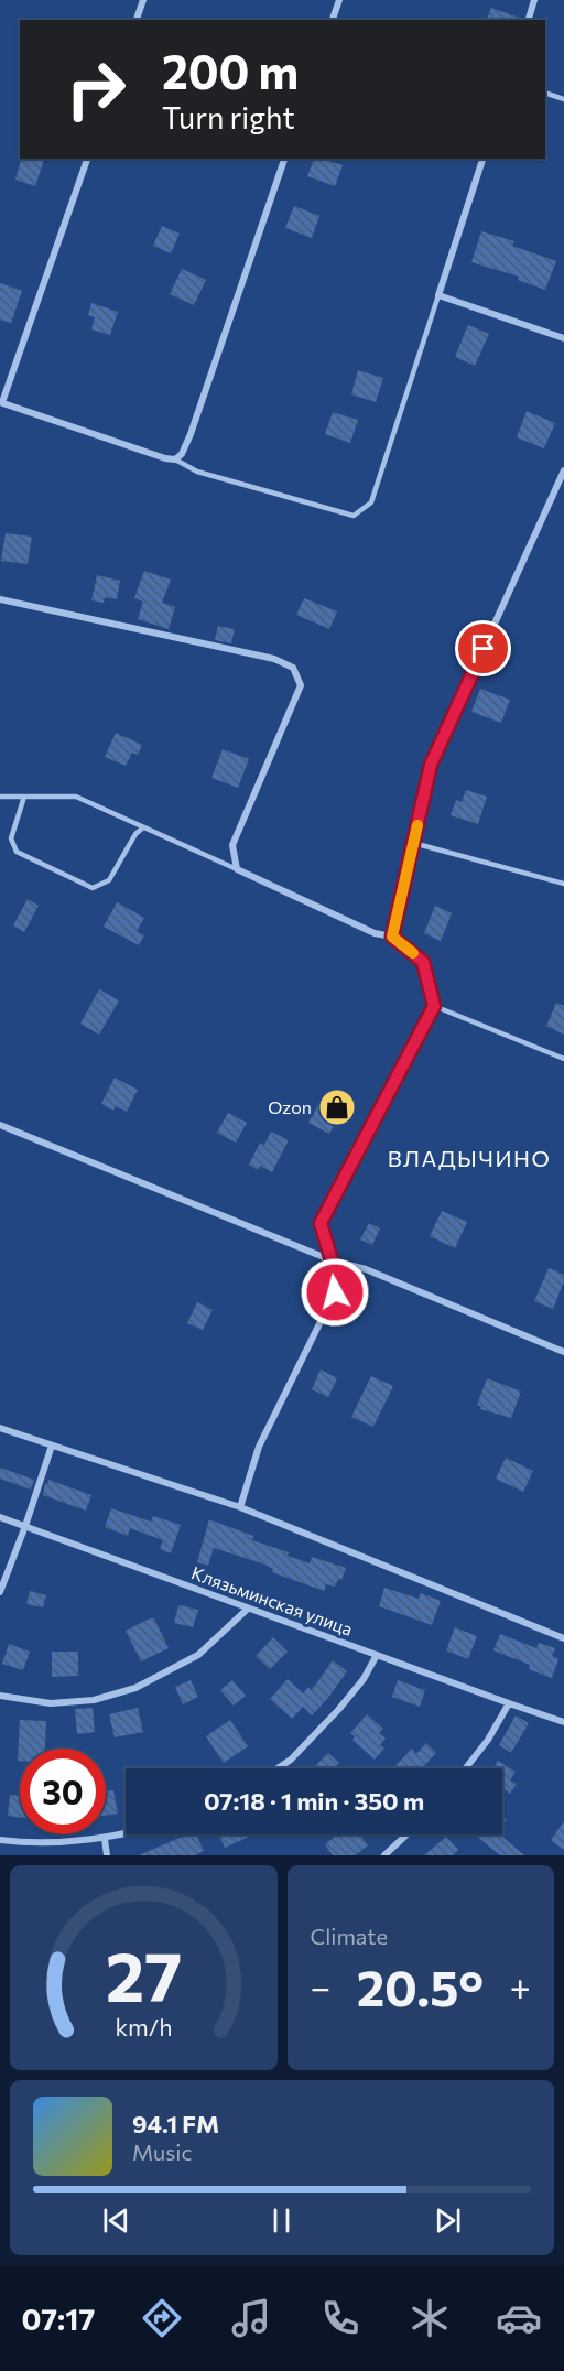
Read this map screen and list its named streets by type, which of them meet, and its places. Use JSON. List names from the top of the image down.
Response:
{
  "streets": {
    "street": ["Клязьминская улица"]
  },
  "districts": ["ВЛАДЫЧИНО"],
  "places": {
    "shop": ["Ozon"]
  },
  "page": {
    "turn": ["200 m", "Turn right"],
    "limit": "30",
    "trip": "07:18 · 1 min · 350 m",
    "tile": "Climate",
    "heat": ["−", "20.5°", "+"],
    "song": ["94.1 FM", "Music"],
    "tabs": "07:17",
    "gauge": ["27", "km/h"]
  }
}
